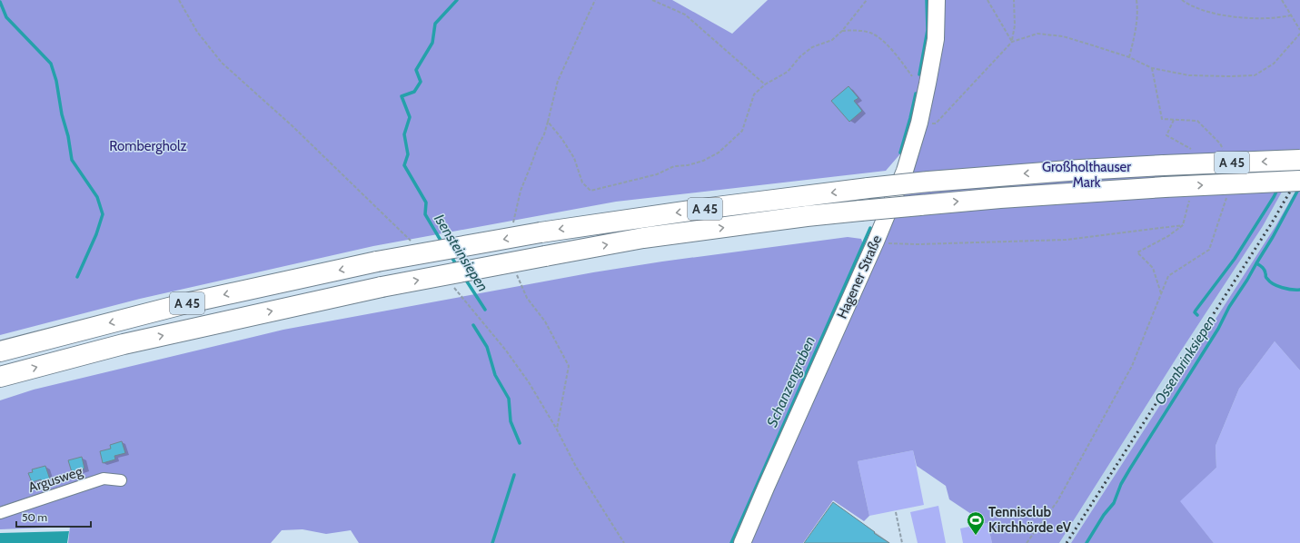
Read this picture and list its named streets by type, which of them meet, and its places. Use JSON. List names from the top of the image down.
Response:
{
  "streets": {
    "highway": ["A 45"],
    "main road": ["Hagener Straße"],
    "street": ["Argusweg"]
  },
  "water": ["Isensteinsiepen", "Ossenbrinksiepen", "Schanzengraben"],
  "parks": ["Rombergholz", "Großholthauser Mark"],
  "places": {
    "sports": ["Tennisclub Kirchhörde eV"]
  },
  "scale_bar": "50 m"
}
